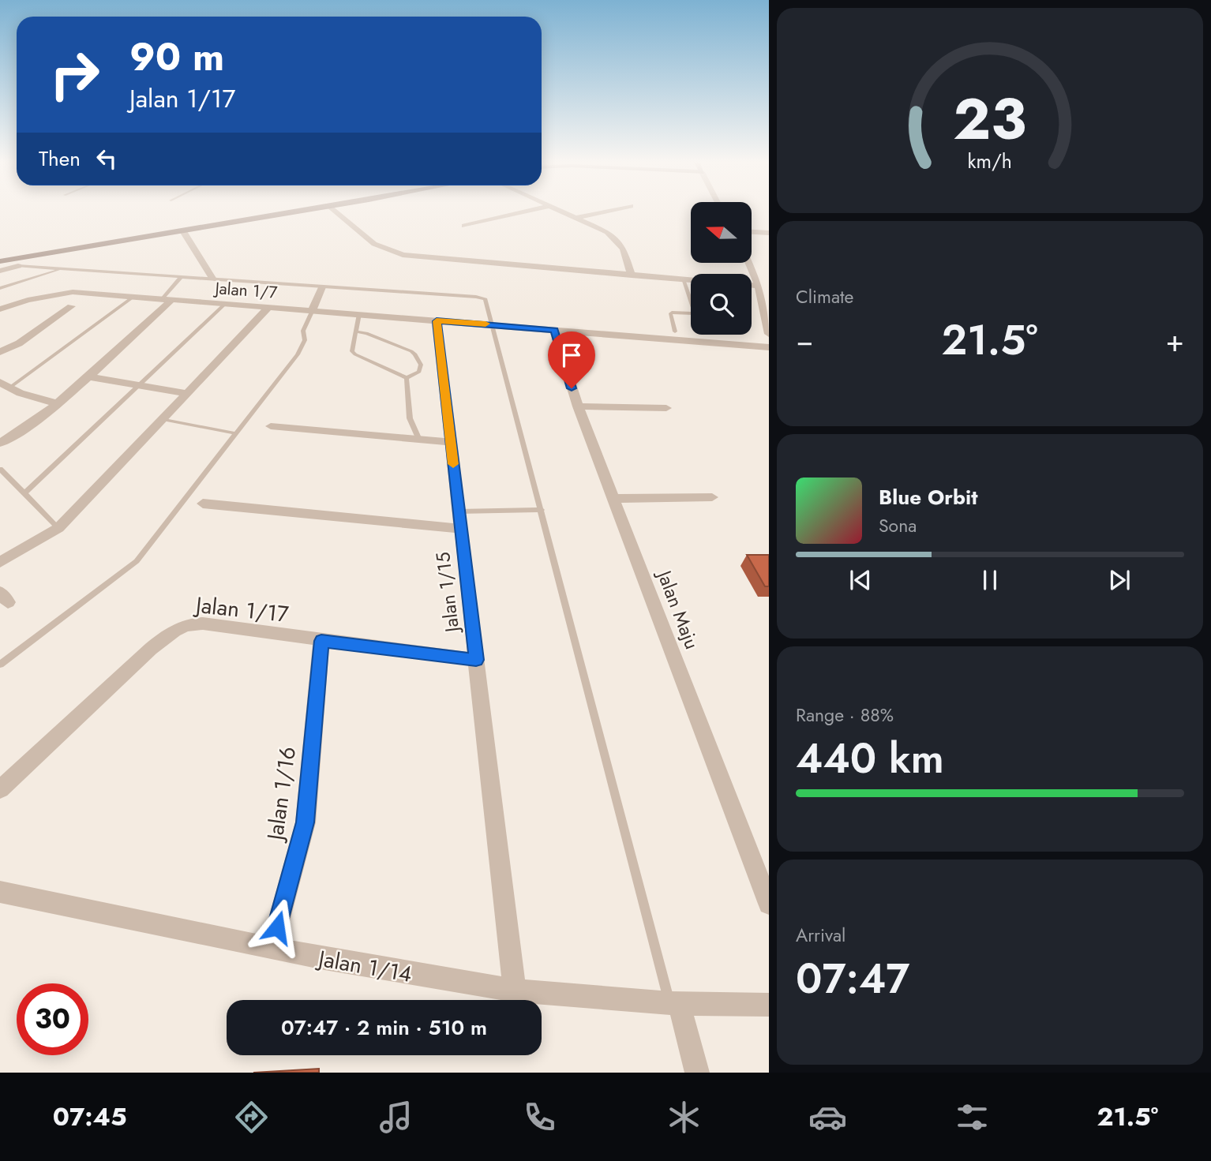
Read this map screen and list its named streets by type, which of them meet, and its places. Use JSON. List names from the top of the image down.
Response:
{
  "streets": {
    "street": [
      "Jalan 1/7",
      "Jalan 1/15",
      "Jalan 1/17",
      "Jalan Maju",
      "Jalan 1/16",
      "Jalan 1/14"
    ]
  },
  "crossings": [
    ["Jalan 1/7", "Jalan 1/15"],
    ["Jalan 1/7", "Jalan Maju"],
    ["Jalan 1/15", "Jalan 1/17"],
    ["Jalan 1/15", "Jalan 1/14"],
    ["Jalan 1/17", "Jalan 1/16"],
    ["Jalan 1/16", "Jalan 1/14"]
  ],
  "north": "left",
  "page": {
    "turn": ["90 m", "Jalan 1/17"],
    "then": "Then",
    "tile": [
      "Climate",
      ["Range · 88%", "440 km"],
      ["Arrival", "07:47"]
    ],
    "heat": ["−", "21.5°", "+"],
    "song": ["Blue Orbit", "Sona"],
    "limit": "30",
    "trip": "07:47 · 2 min · 510 m",
    "tabs": ["07:45", "21.5°"],
    "gauge": ["23", "km/h"]
  }
}
